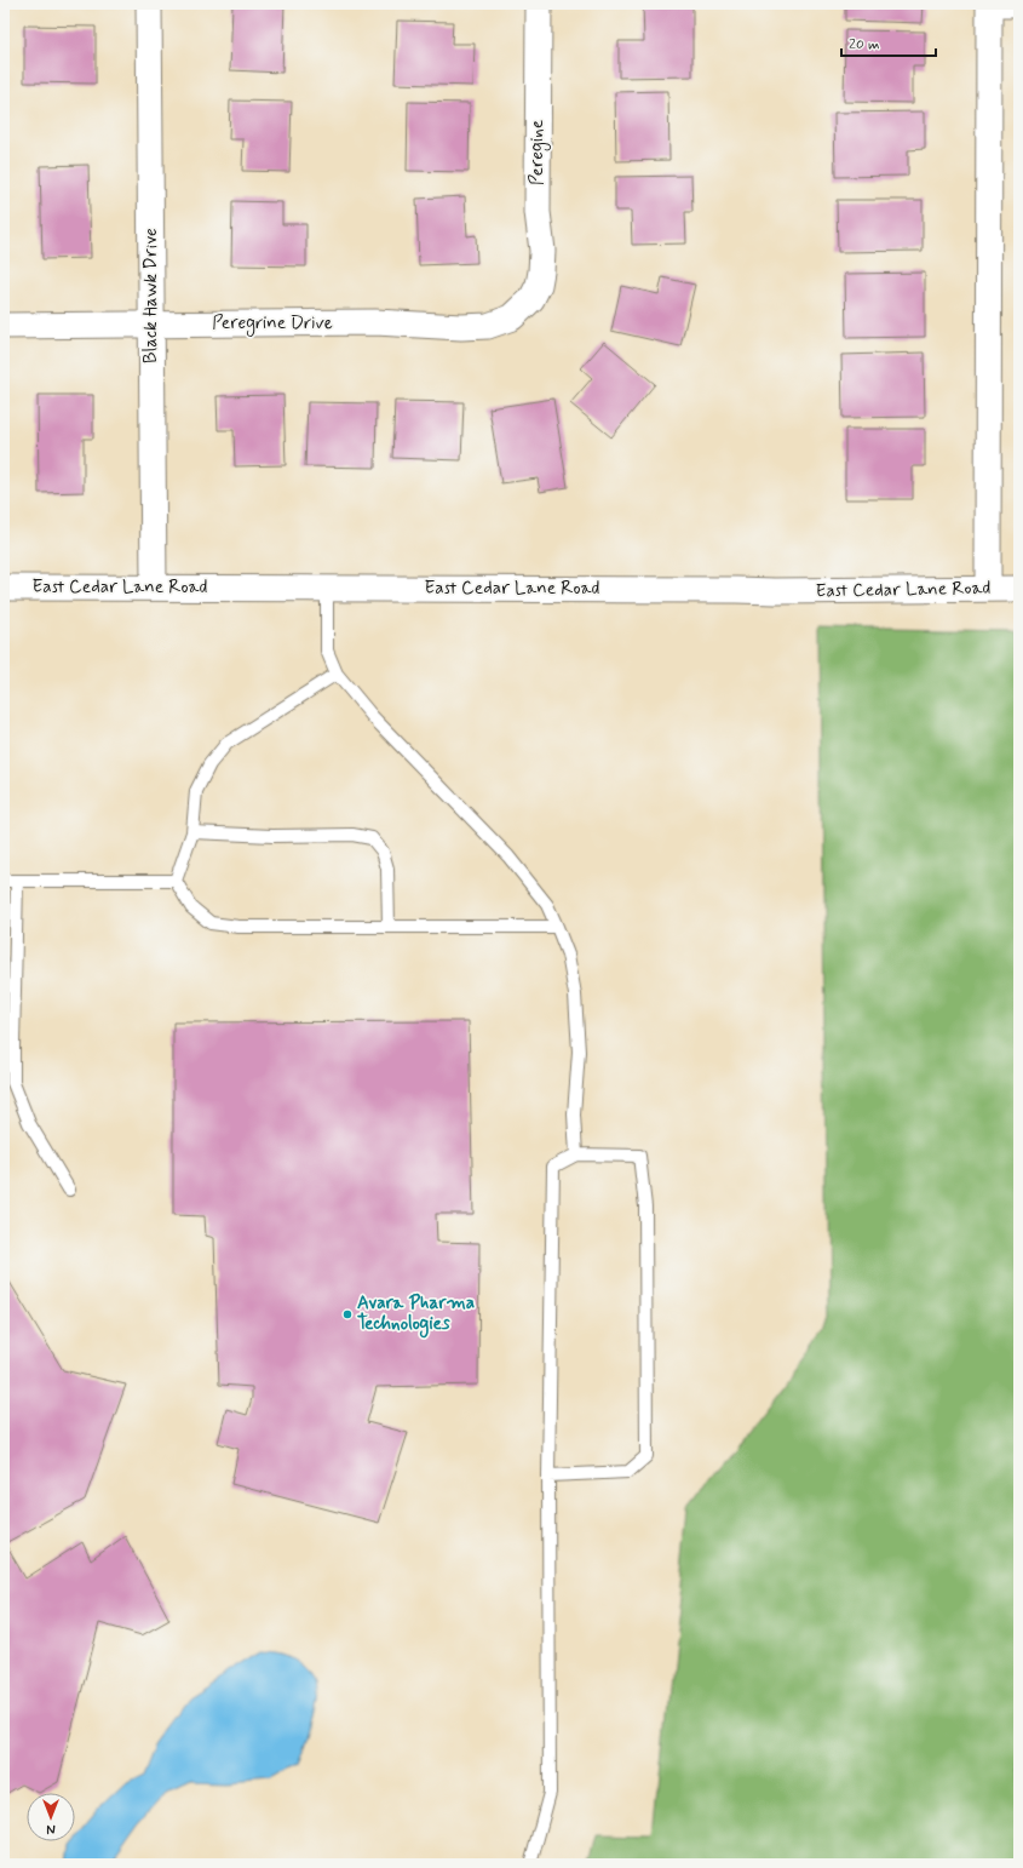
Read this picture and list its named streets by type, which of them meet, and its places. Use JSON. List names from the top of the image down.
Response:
{
  "streets": {
    "street": [
      "Peregine",
      "Black Hawk Drive",
      "Peregrine Drive",
      "East Cedar Lane Road"
    ]
  },
  "crossings": [
    ["Peregine", "Peregrine Drive"],
    ["Black Hawk Drive", "Peregrine Drive"],
    ["Black Hawk Drive", "East Cedar Lane Road"]
  ],
  "places": ["Avara Pharma Technologies"],
  "scale_bar": "20 m",
  "north": "bottom"
}
